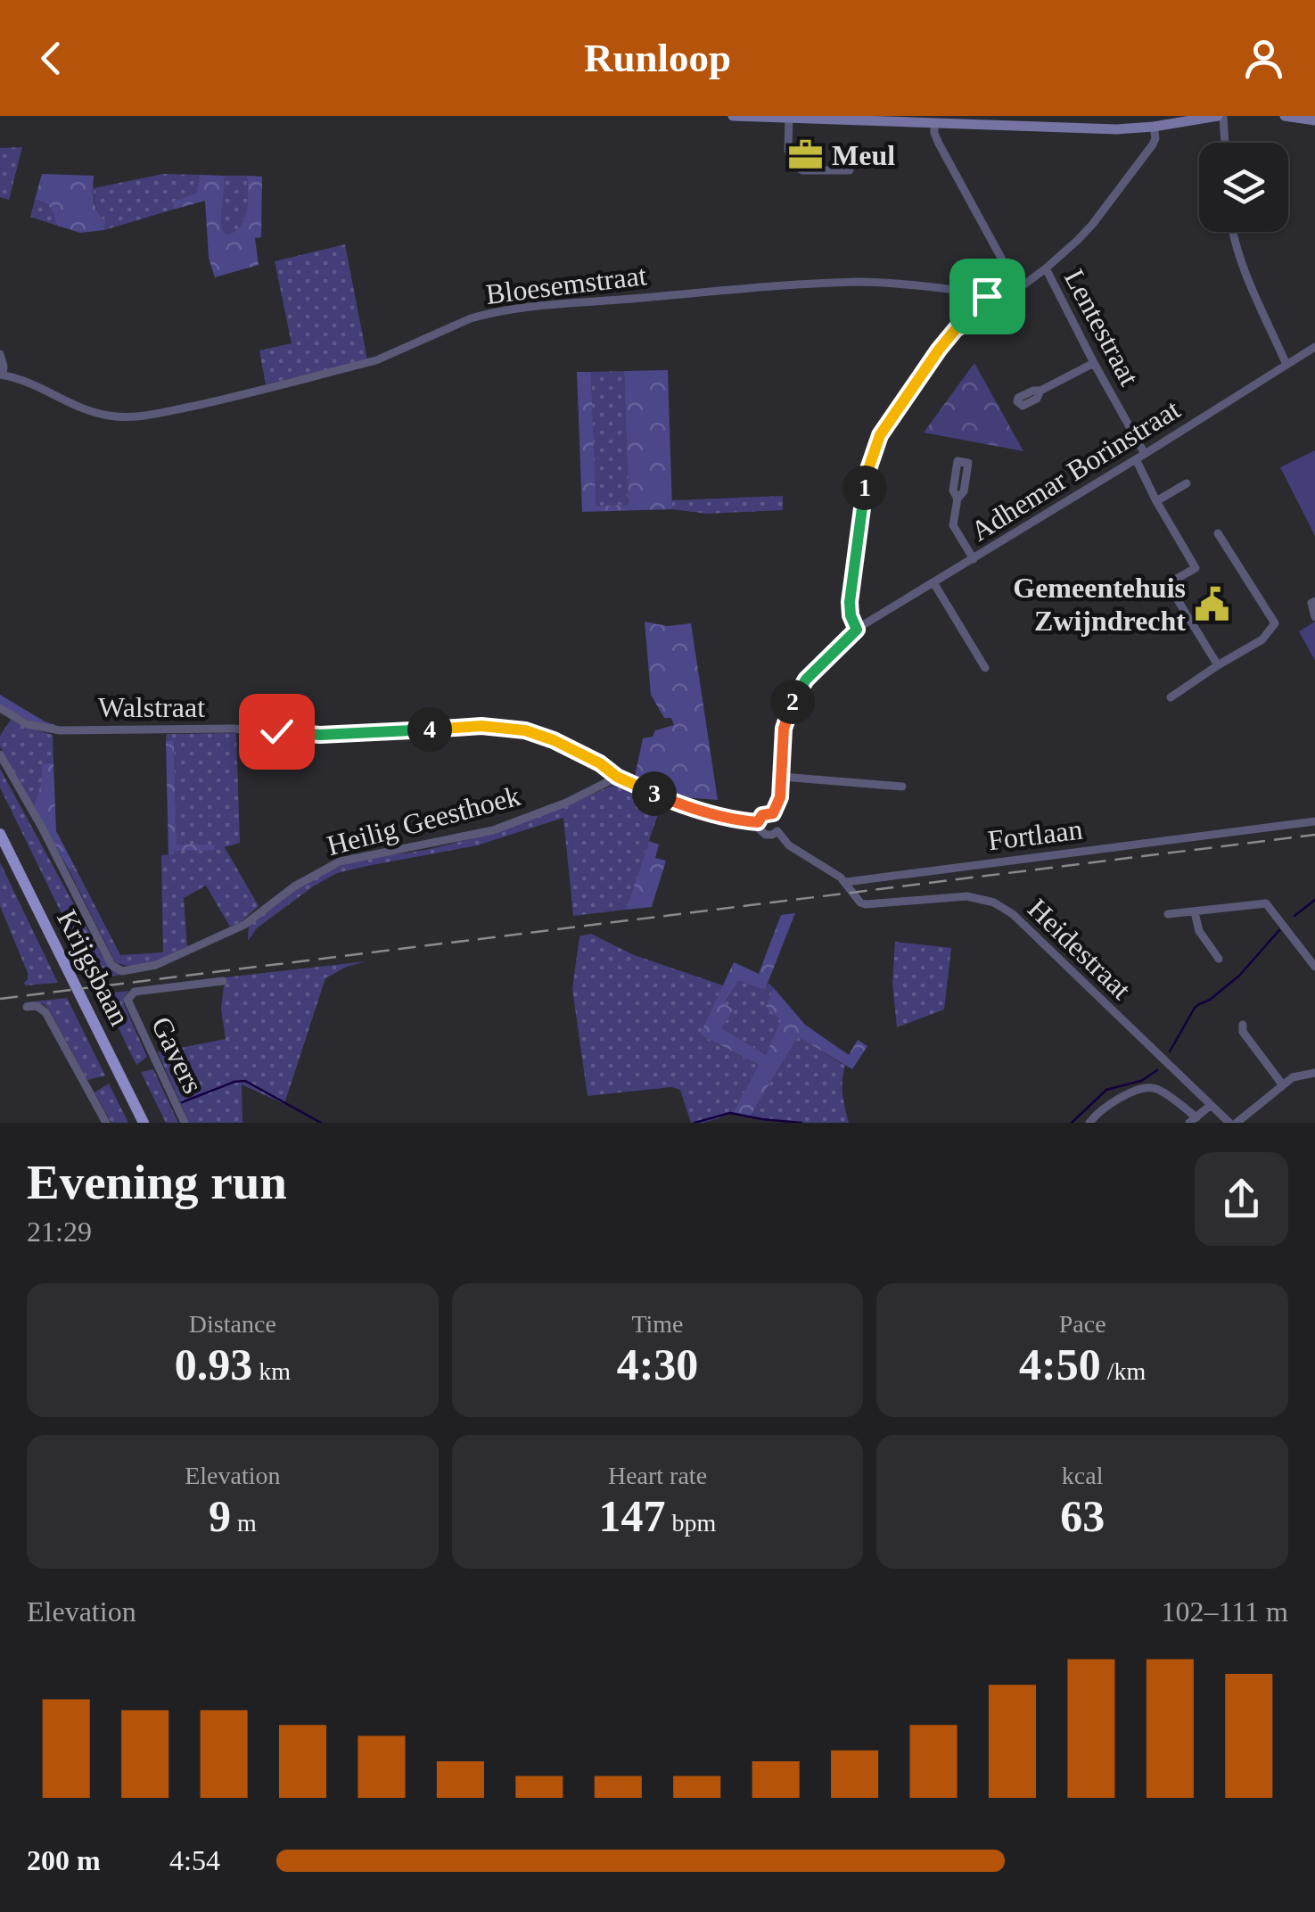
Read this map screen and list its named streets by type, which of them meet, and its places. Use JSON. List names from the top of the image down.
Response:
{
  "streets": {
    "main road": ["Krijgsbaan"],
    "street": [
      "Bloesemstraat",
      "Lentestraat",
      "Adhemar Borinstraat",
      "Walstraat",
      "Heilig Geesthoek",
      "Fortlaan",
      "Heidestraat",
      "Gavers"
    ]
  },
  "crossings": [
    ["Lentestraat", "Adhemar Borinstraat"],
    ["Walstraat", "Heilig Geesthoek"],
    ["Fortlaan", "Heidestraat"]
  ],
  "places": {
    "office": ["Meul"],
    "public building": ["Gemeentehuis Zwijndrecht"]
  },
  "page": {
    "header": "Runloop",
    "pins": [
      "1",
      "2",
      "4",
      "3"
    ],
    "heading": ["Evening run", "21:29"],
    "stats": [
      ["Distance", "0.93 km"],
      ["Time", "4:30"],
      ["Pace", "4:50 /km"],
      ["Elevation", "9 m"],
      ["Heart rate", "147 bpm"],
      ["kcal", "63"]
    ],
    "chart": ["Elevation", "102–111 m"],
    "list": [
      {
        "name": "200 m",
        "note": "4:54"
      }
    ]
  }
}
